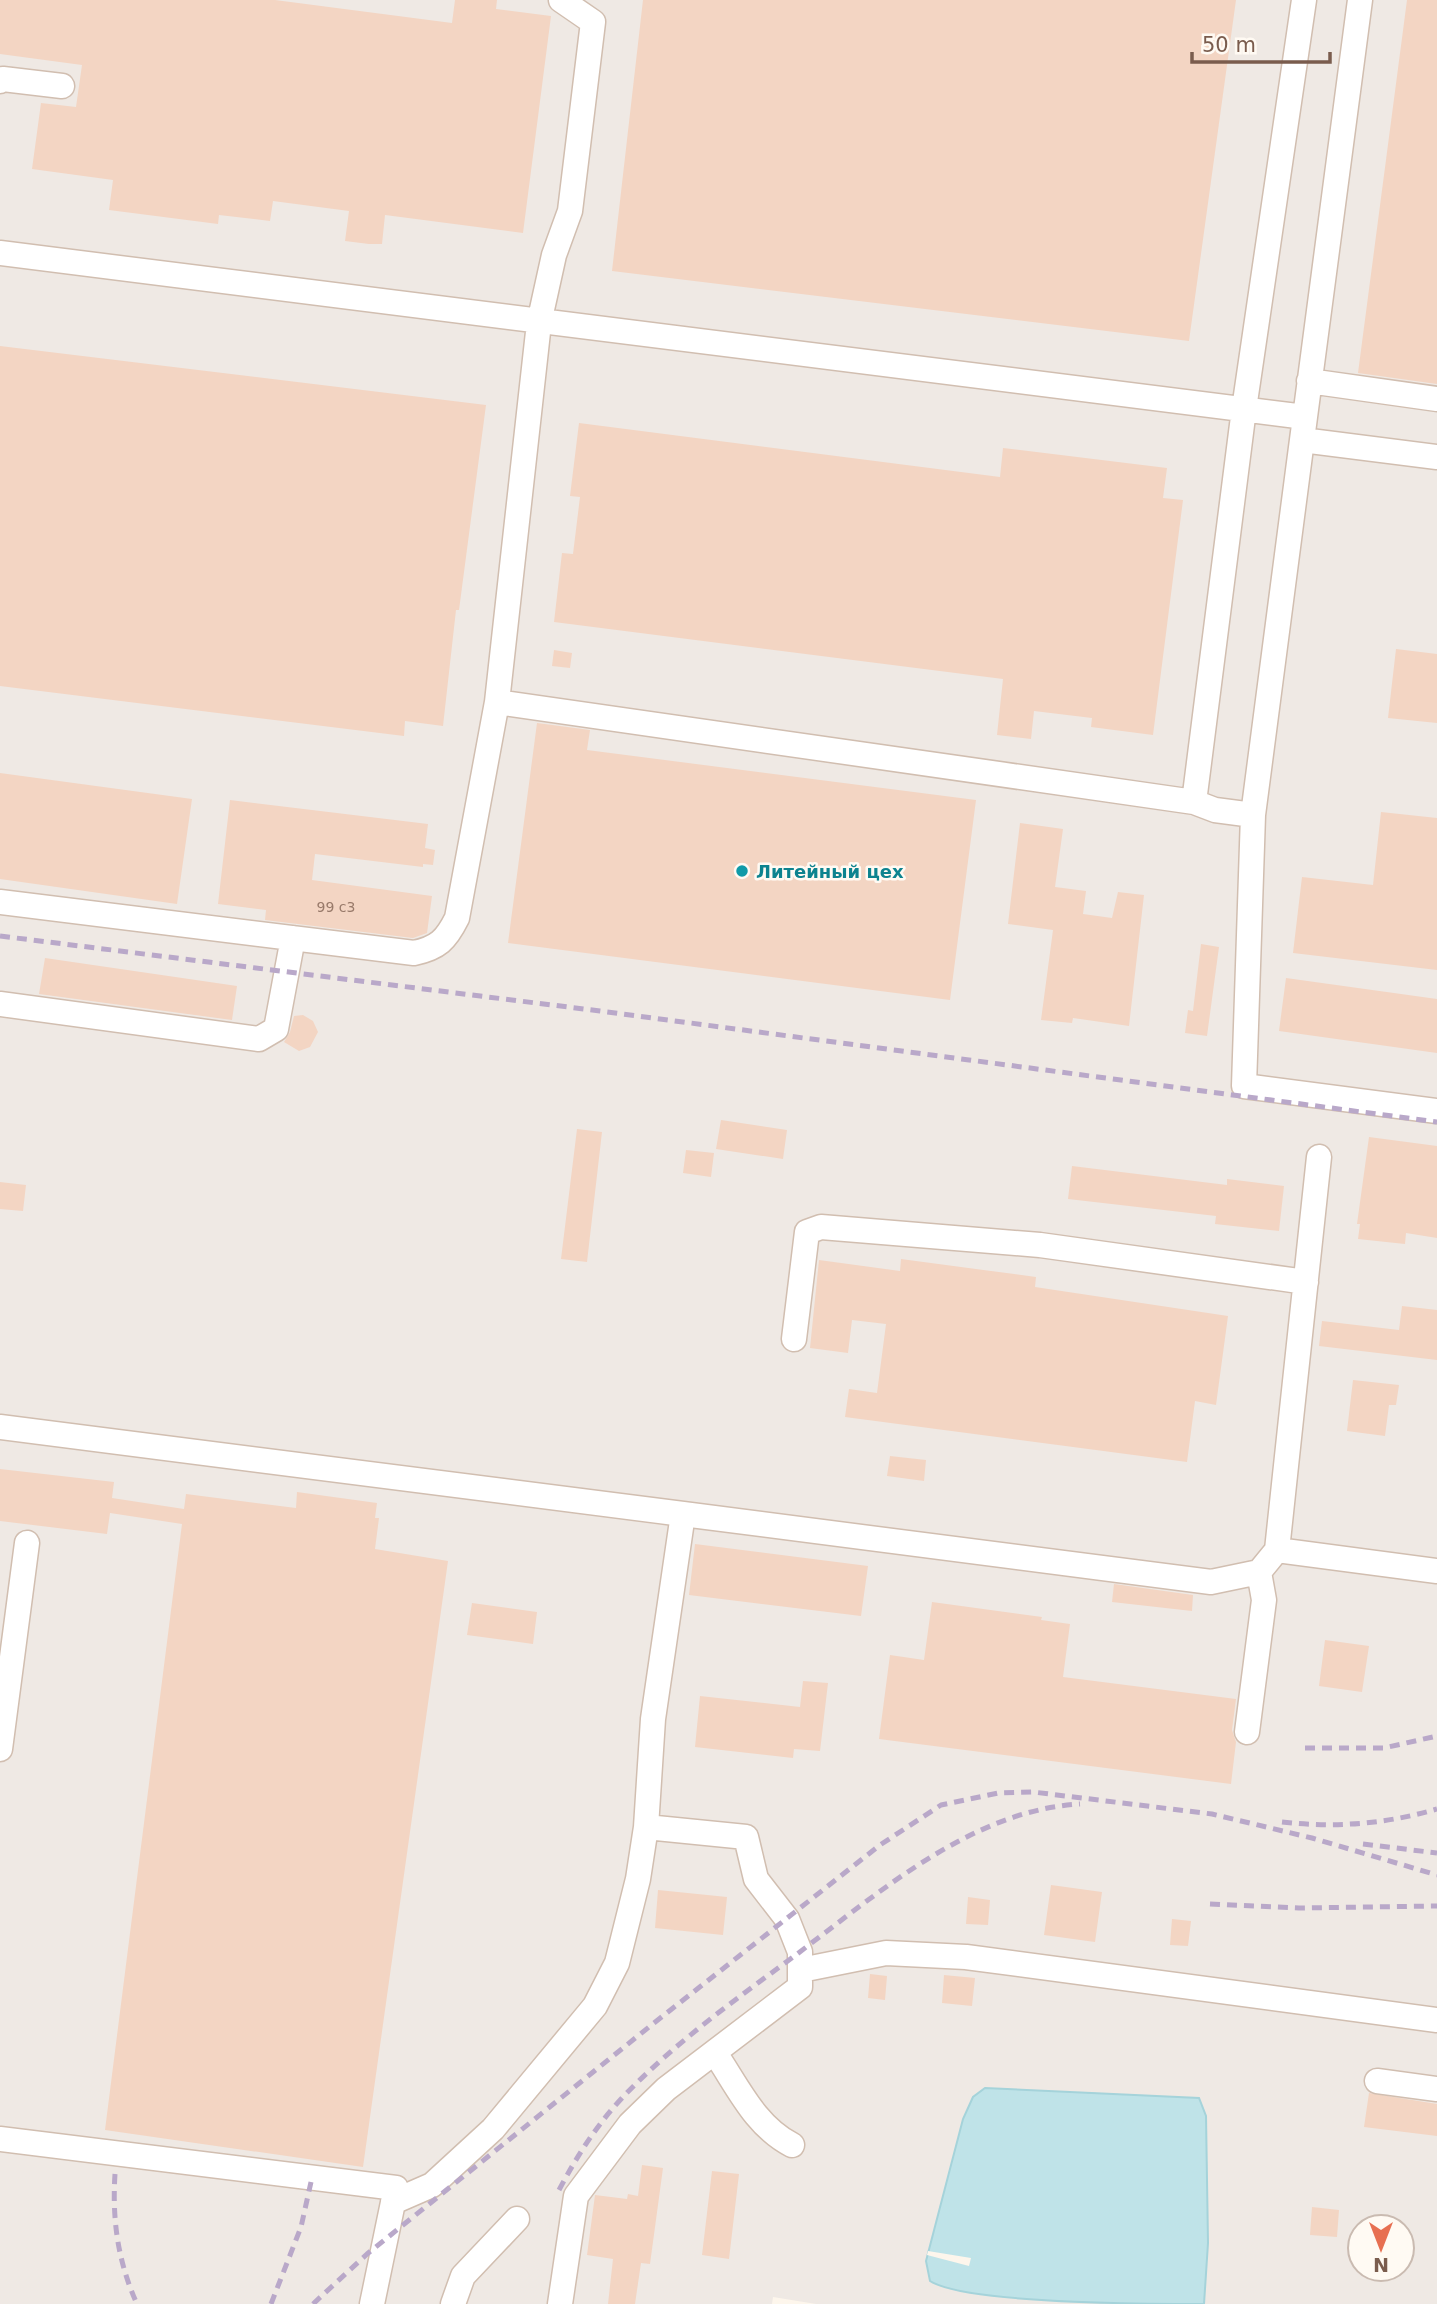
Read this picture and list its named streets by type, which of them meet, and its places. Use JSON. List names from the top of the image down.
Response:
{
  "places": ["Литейный цех"],
  "house_numbers": ["99 с3"],
  "scale_bar": "50 m",
  "north": "bottom"
}
